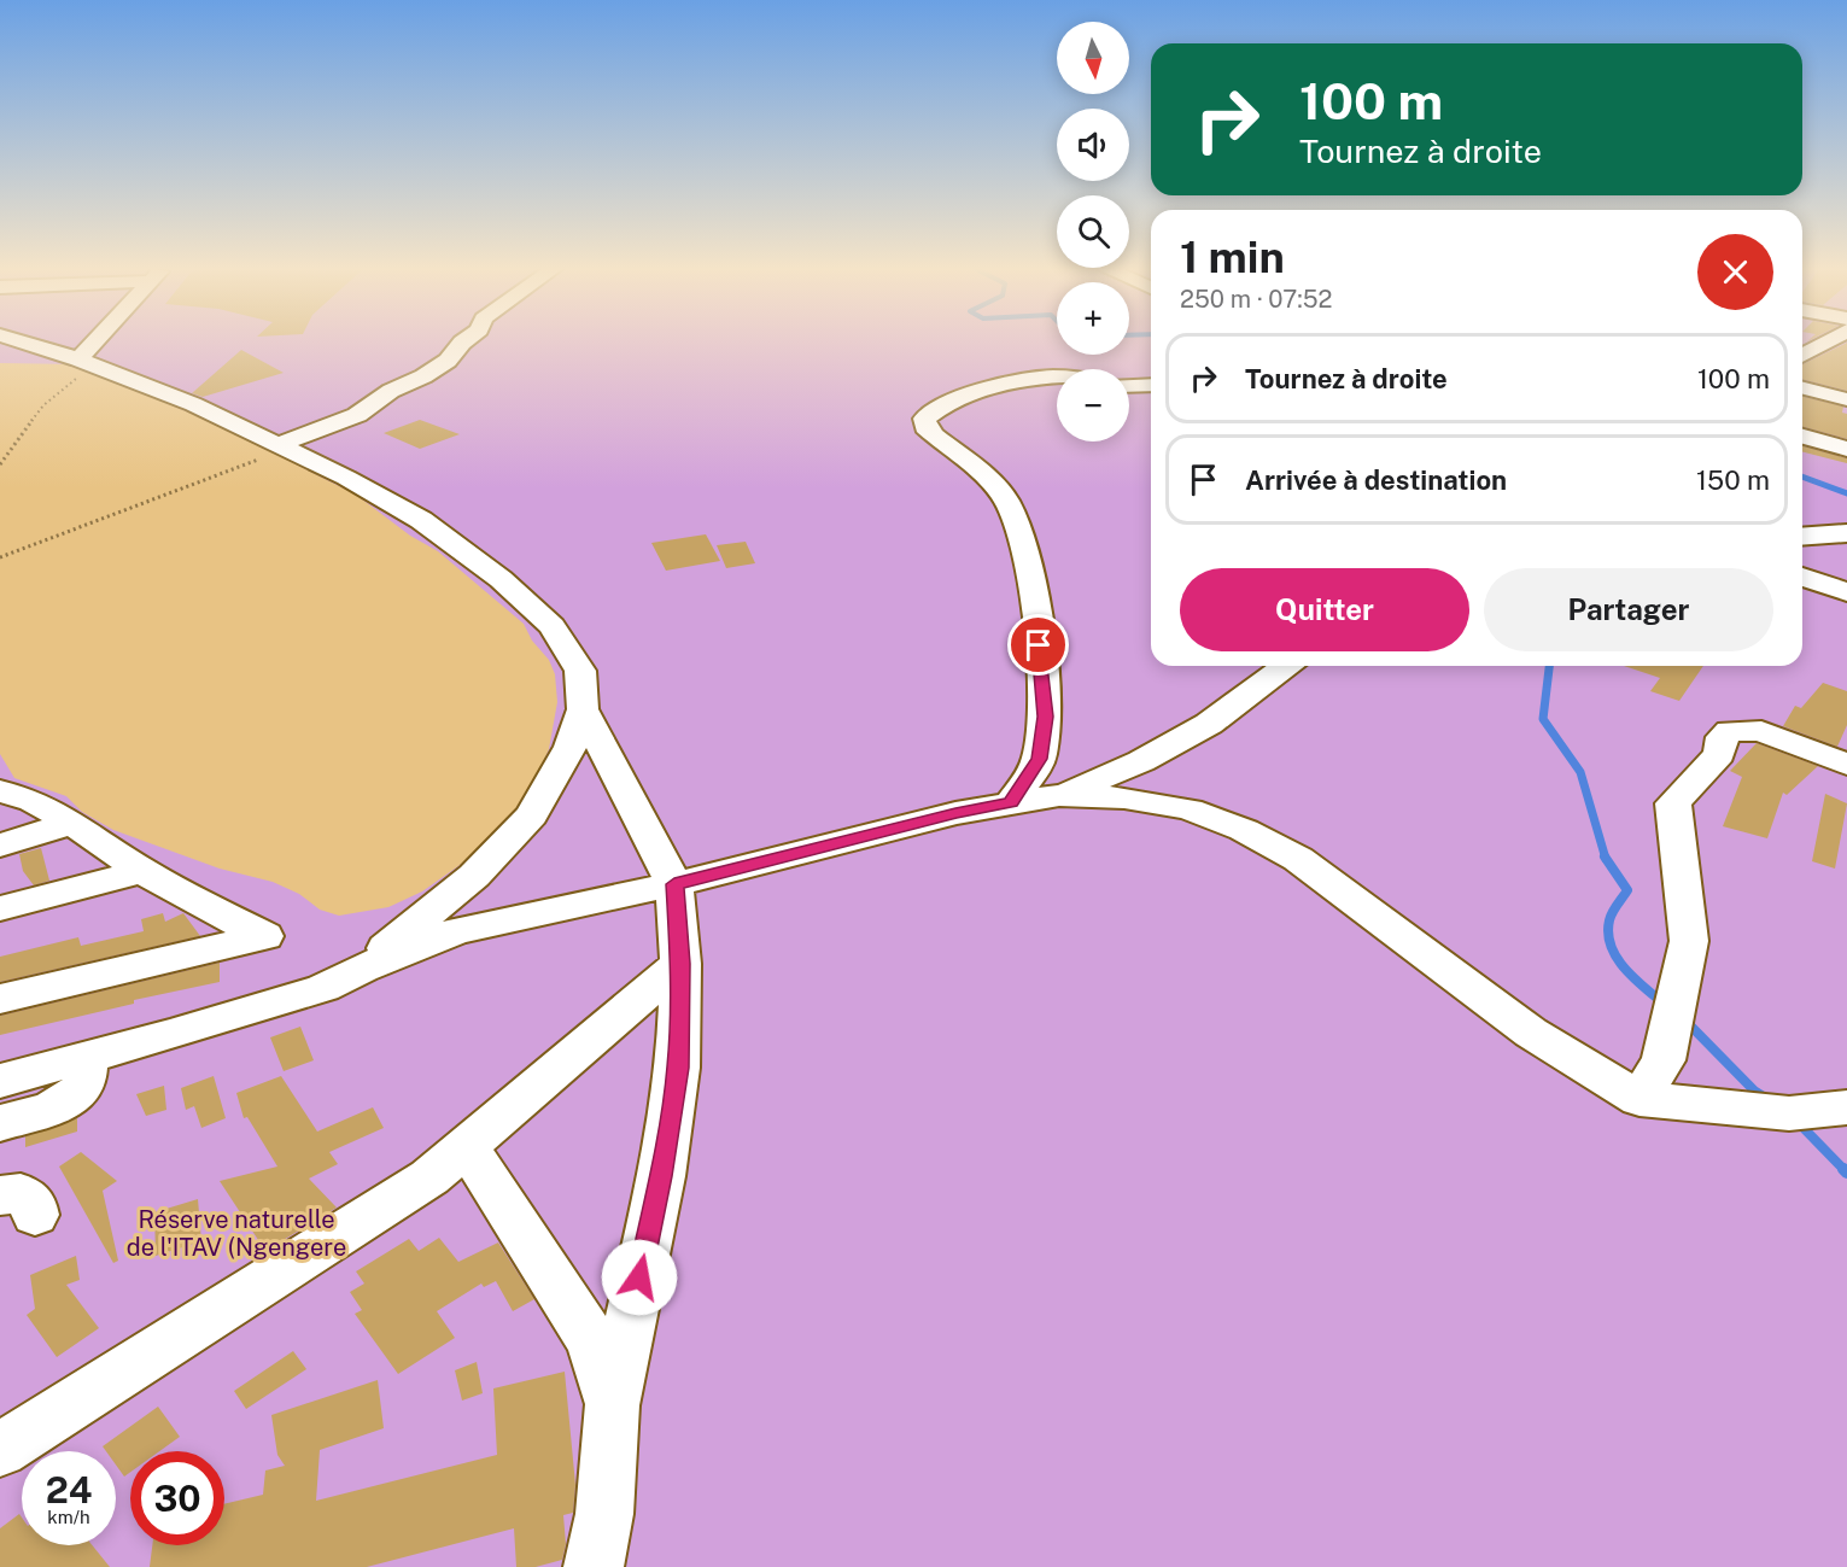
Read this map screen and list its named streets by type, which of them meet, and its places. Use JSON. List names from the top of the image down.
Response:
{
  "parks": ["Réserve naturelle de l'ITAV (Ngengere"],
  "north": "bottom",
  "page": {
    "map_buttons": ["+", "−"],
    "turn": ["100 m", "Tournez à droite"],
    "heading": ["1 min", "250 m · 07:52"],
    "list": [
      {
        "name": "Tournez à droite",
        "value": "100 m"
      },
      {
        "name": "Arrivée à destination",
        "value": "150 m"
      }
    ],
    "buttons": ["Quitter", "Partager"],
    "speed": "24 km/h",
    "limit": "30"
  }
}
